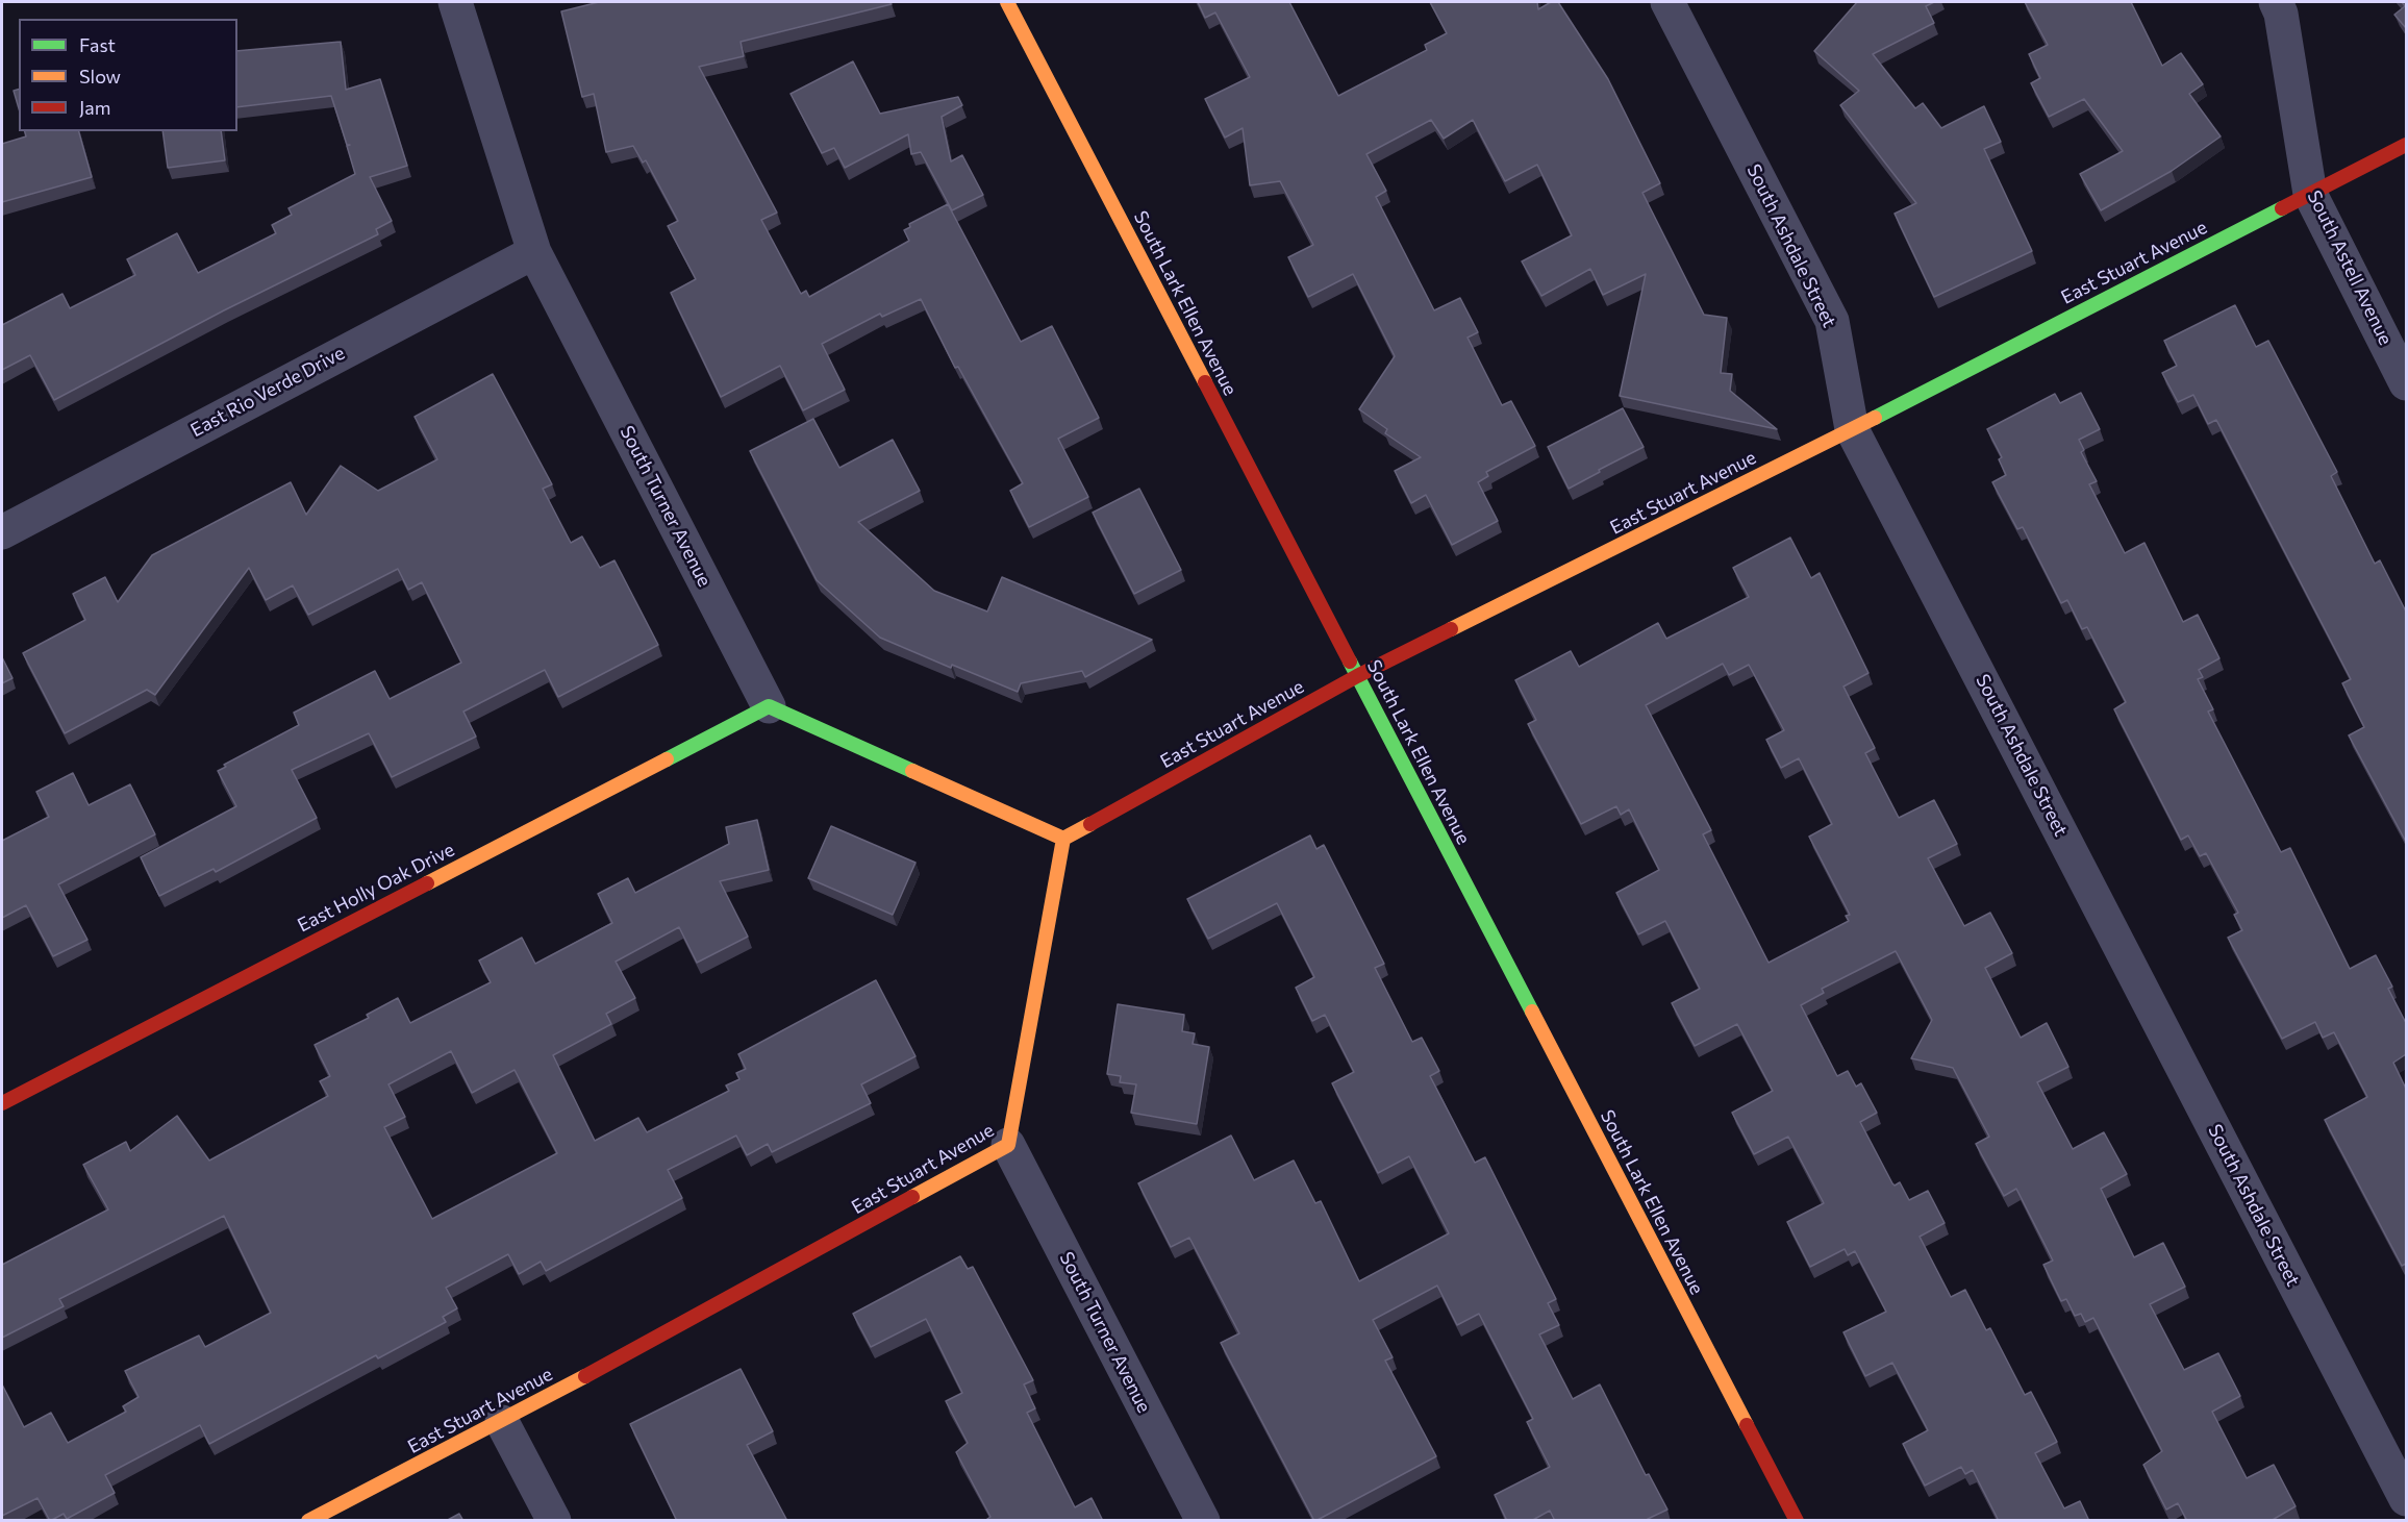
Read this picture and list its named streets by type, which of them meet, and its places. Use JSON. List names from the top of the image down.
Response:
{
  "streets": {
    "street": [
      "South Ashdale Street",
      "East Stuart Avenue",
      "South Astell Avenue",
      "South Lark Ellen Avenue",
      "East Rio Verde Drive",
      "South Turner Avenue",
      "East Holly Oak Drive"
    ]
  },
  "crossings": [
    ["South Ashdale Street", "East Stuart Avenue"],
    ["East Stuart Avenue", "South Astell Avenue"],
    ["East Stuart Avenue", "South Lark Ellen Avenue"],
    ["East Stuart Avenue", "South Turner Avenue"],
    ["East Rio Verde Drive", "South Turner Avenue"],
    ["South Turner Avenue", "East Holly Oak Drive"]
  ],
  "legend": ["Fast", "Slow", "Jam"]
}
